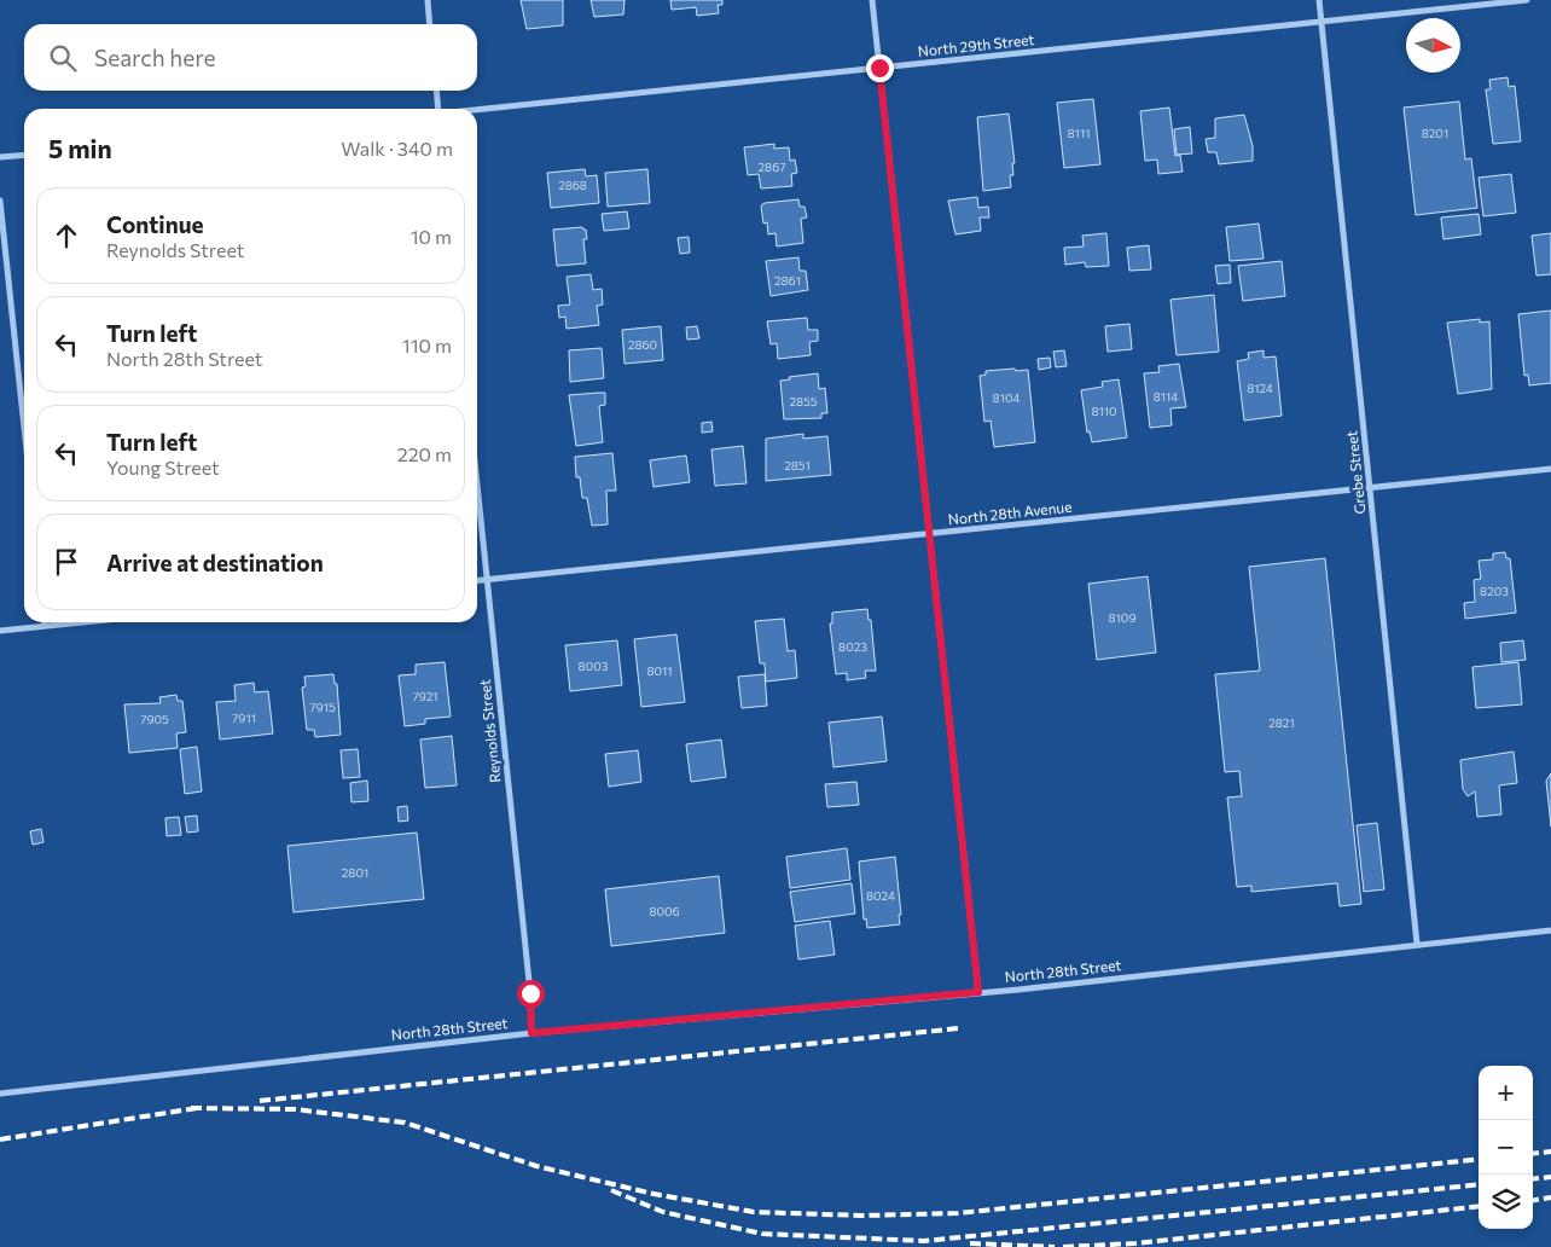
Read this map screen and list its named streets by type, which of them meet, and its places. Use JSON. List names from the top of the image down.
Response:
{
  "streets": {
    "street": [
      "North 29th Street",
      "Grebe Street",
      "North 28th Avenue",
      "Reynolds Street",
      "North 28th Street"
    ]
  },
  "crossings": [
    ["North 29th Street", "Grebe Street"],
    ["Grebe Street", "North 28th Avenue"],
    ["Grebe Street", "North 28th Street"],
    ["North 28th Avenue", "Reynolds Street"],
    ["Reynolds Street", "North 28th Street"]
  ],
  "house_numbers": [
    "8111",
    "8201",
    "2867",
    "2868",
    "2861",
    "2860",
    "8124",
    "8114",
    "8104",
    "2855",
    "8110",
    "2851",
    "8203",
    "8109",
    "8023",
    "8003",
    "8011",
    "7921",
    "7915",
    "7911",
    "7905",
    "2821",
    "2801",
    "8024",
    "8006"
  ],
  "north": "right",
  "page": {
    "search": "Search here",
    "heading": ["5 min", "Walk · 340 m"],
    "list": [
      ["Continue", "Reynolds Street", "10 m"],
      ["Turn left", "North 28th Street", "110 m"],
      ["Turn left", "Young Street", "220 m"],
      "Arrive at destination"
    ],
    "map_buttons": ["+", "−"]
  }
}
